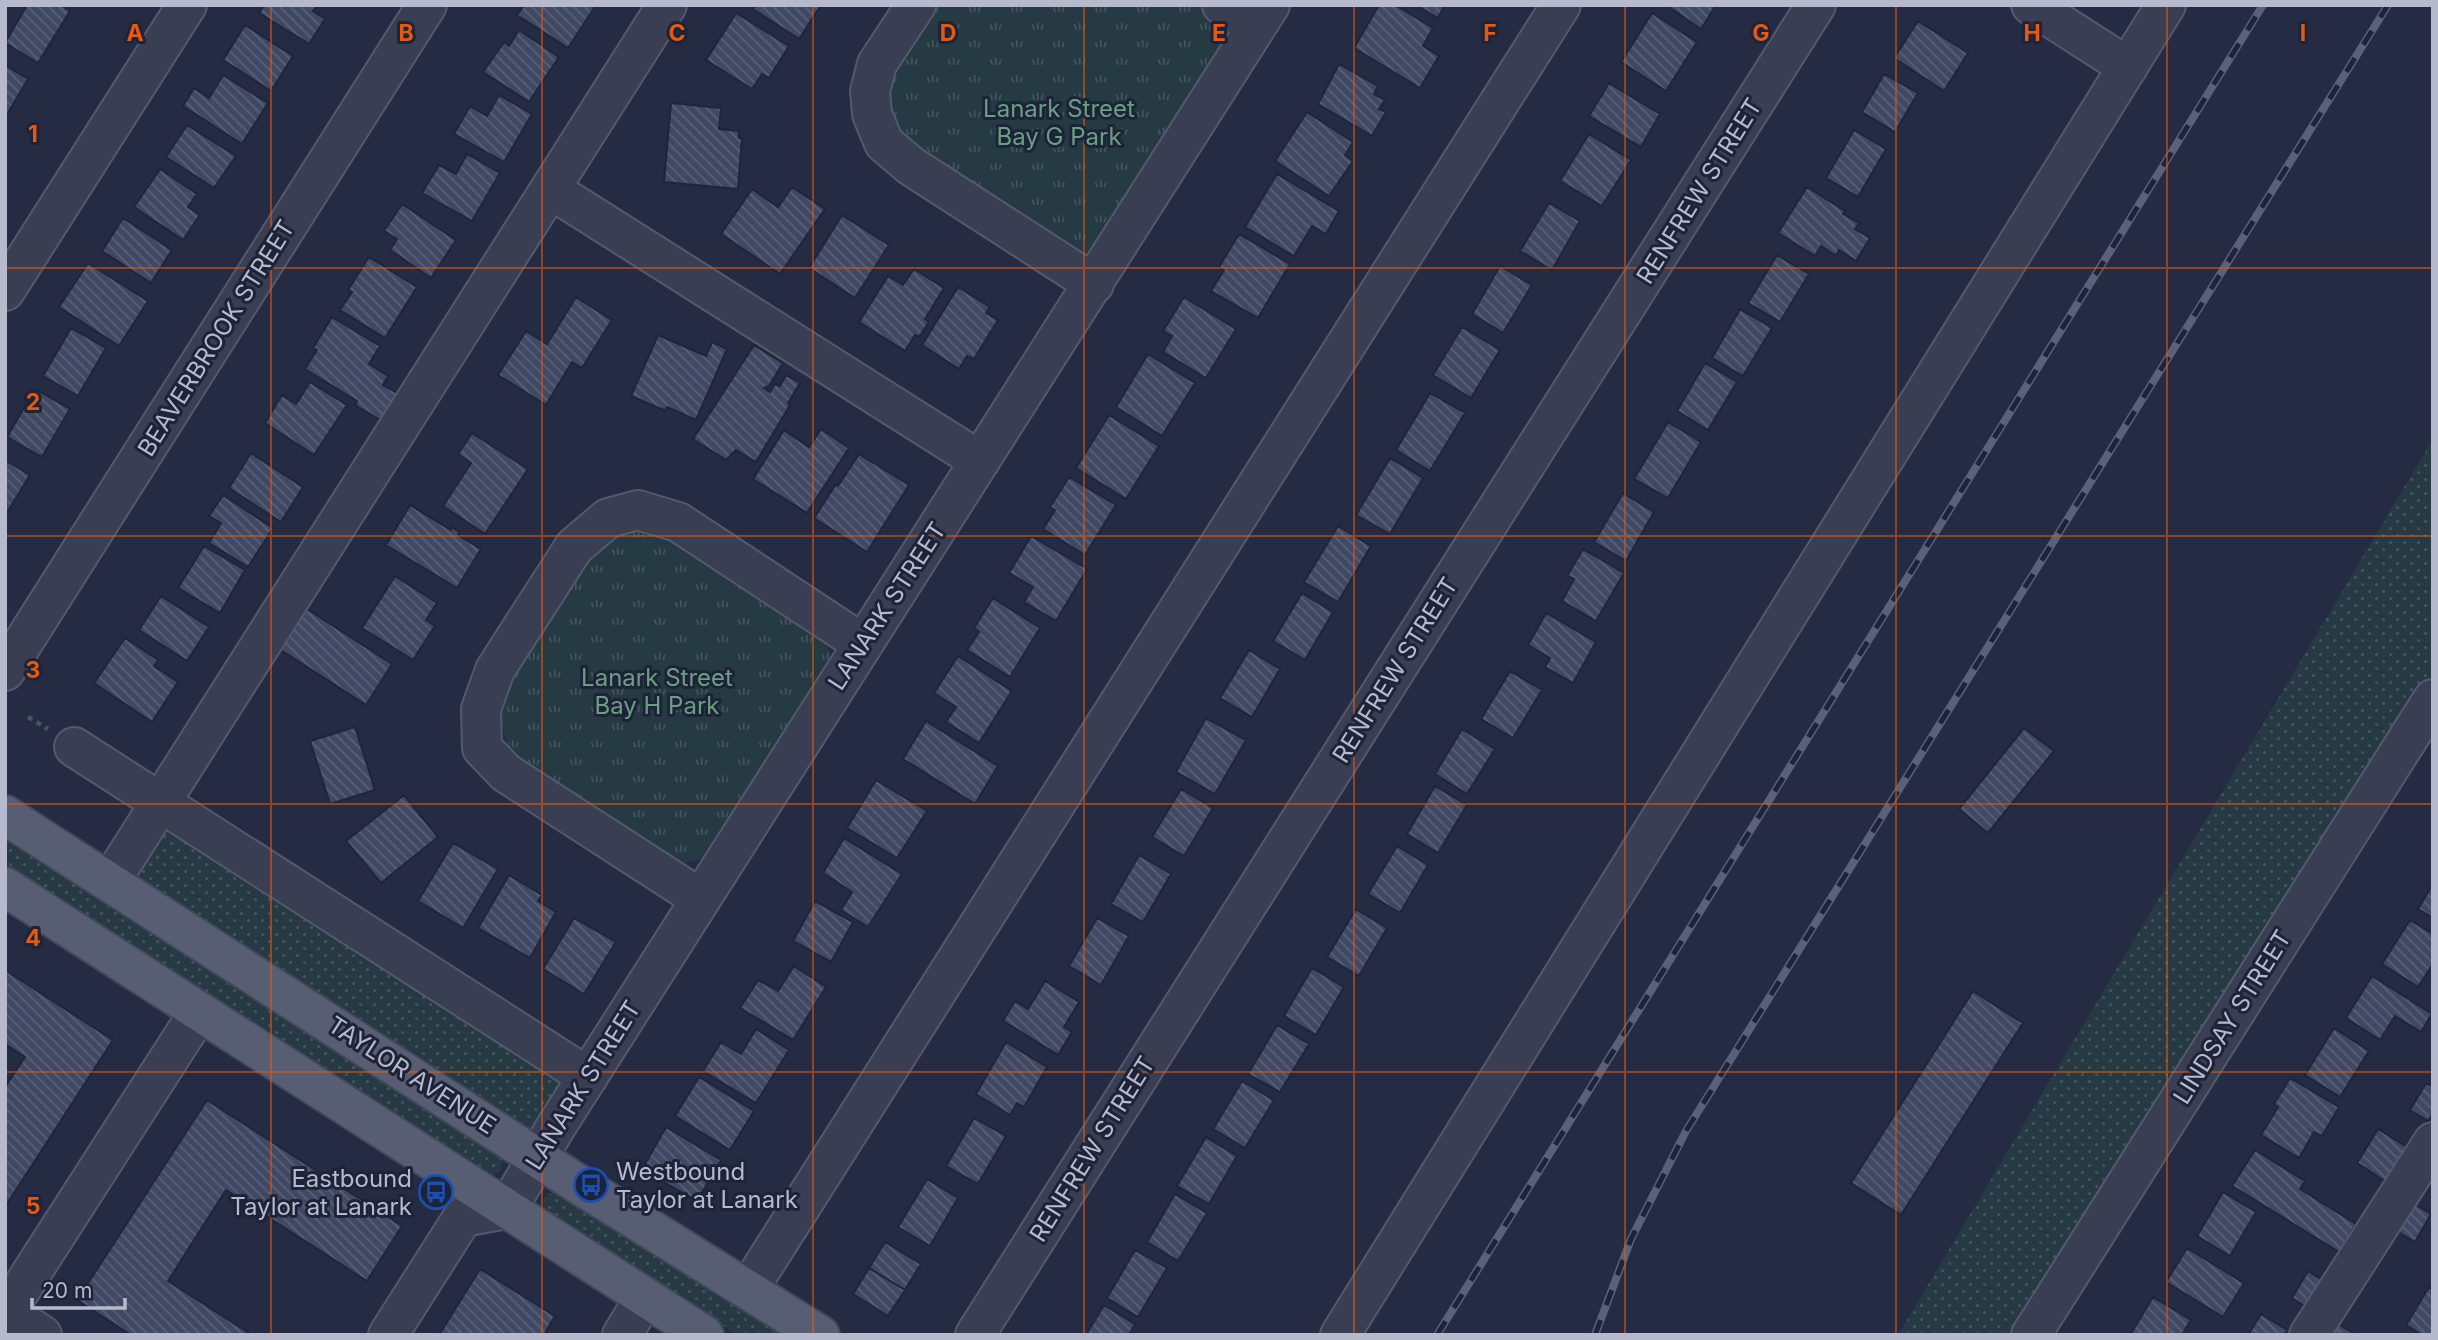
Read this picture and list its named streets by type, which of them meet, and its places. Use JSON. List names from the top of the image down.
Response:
{
  "streets": {
    "main road": ["TAYLOR AVENUE"],
    "street": [
      "RENFREW STREET",
      "BEAVERBROOK STREET",
      "LANARK STREET",
      "LINDSAY STREET"
    ]
  },
  "crossings": [
    ["LANARK STREET", "TAYLOR AVENUE"]
  ],
  "parks": ["Lanark Street Bay G Park", "Lanark Street Bay H Park"],
  "places": {
    "bus stop": ["Westbound Taylor at Lanark", "Eastbound Taylor at Lanark"]
  },
  "scale_bar": "20 m",
  "grid": {
    "columns": [
      "A",
      "B",
      "C",
      "D",
      "E",
      "F",
      "G",
      "H",
      "I"
    ],
    "rows": [
      "1",
      "2",
      "3",
      "4",
      "5"
    ]
  }
}
